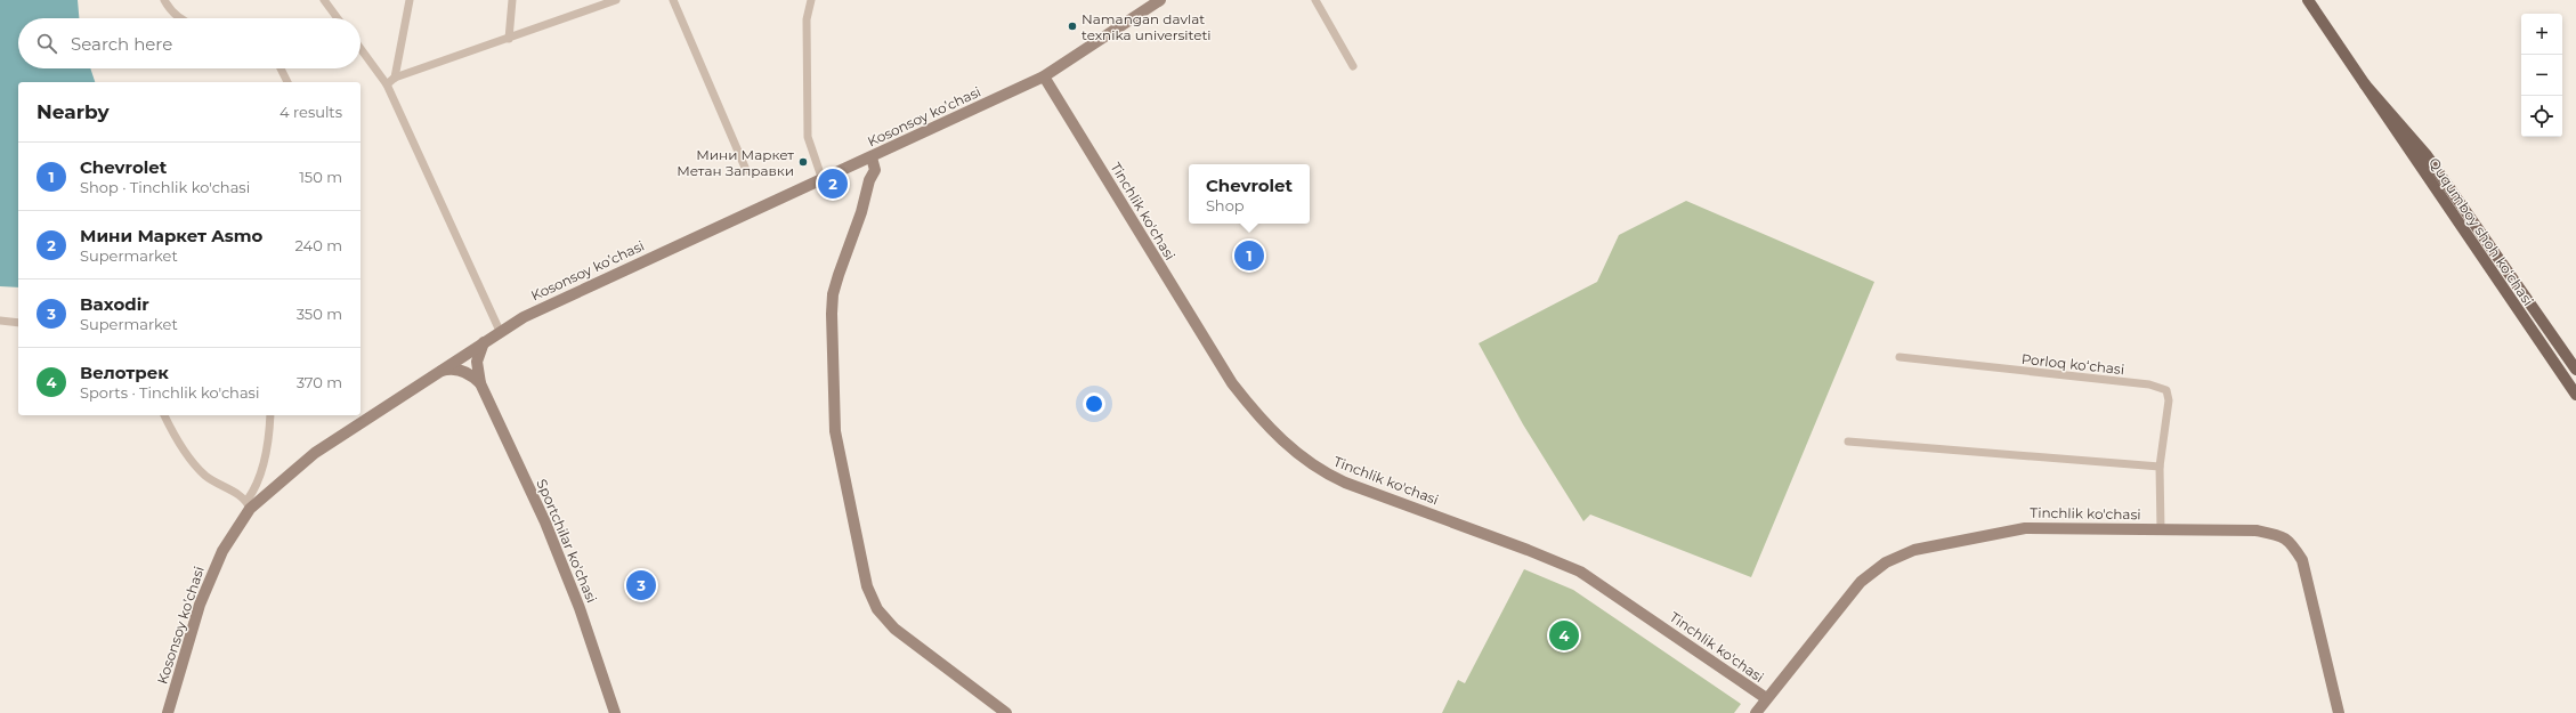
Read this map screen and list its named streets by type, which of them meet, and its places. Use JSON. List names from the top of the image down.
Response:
{
  "streets": {
    "main road": ["Ququmboy shoh koʻchasi"],
    "street": [
      "Kosonsoy ko’chasi",
      "Tinchlik ko'chasi",
      "Porloq koʻchasi",
      "Sportchilar ko'chasi"
    ]
  },
  "crossings": [
    ["Kosonsoy ko’chasi", "Tinchlik ko'chasi"],
    ["Tinchlik ko'chasi", "Porloq koʻchasi"]
  ],
  "places": ["Namangan davlat texnika universiteti", "Мини Маркет Метан Заправки"],
  "page": {
    "map_buttons": ["+", "−"],
    "search": "Search here",
    "heading": ["Nearby", "4 results"],
    "list": [
      {
        "mark": "1",
        "name": "Chevrolet",
        "note": "Shop · Tinchlik ko'chasi",
        "value": "150 m"
      },
      {
        "mark": "2",
        "name": "Мини Маркет Asmo",
        "note": "Supermarket",
        "value": "240 m"
      },
      {
        "mark": "3",
        "name": "Baxodir",
        "note": "Supermarket",
        "value": "350 m"
      },
      {
        "mark": "4",
        "name": "Велотрек",
        "note": "Sports · Tinchlik ko'chasi",
        "value": "370 m"
      }
    ],
    "popup": ["Chevrolet", "Shop"],
    "pins": [
      "2",
      "1",
      "3",
      "4"
    ]
  }
}
